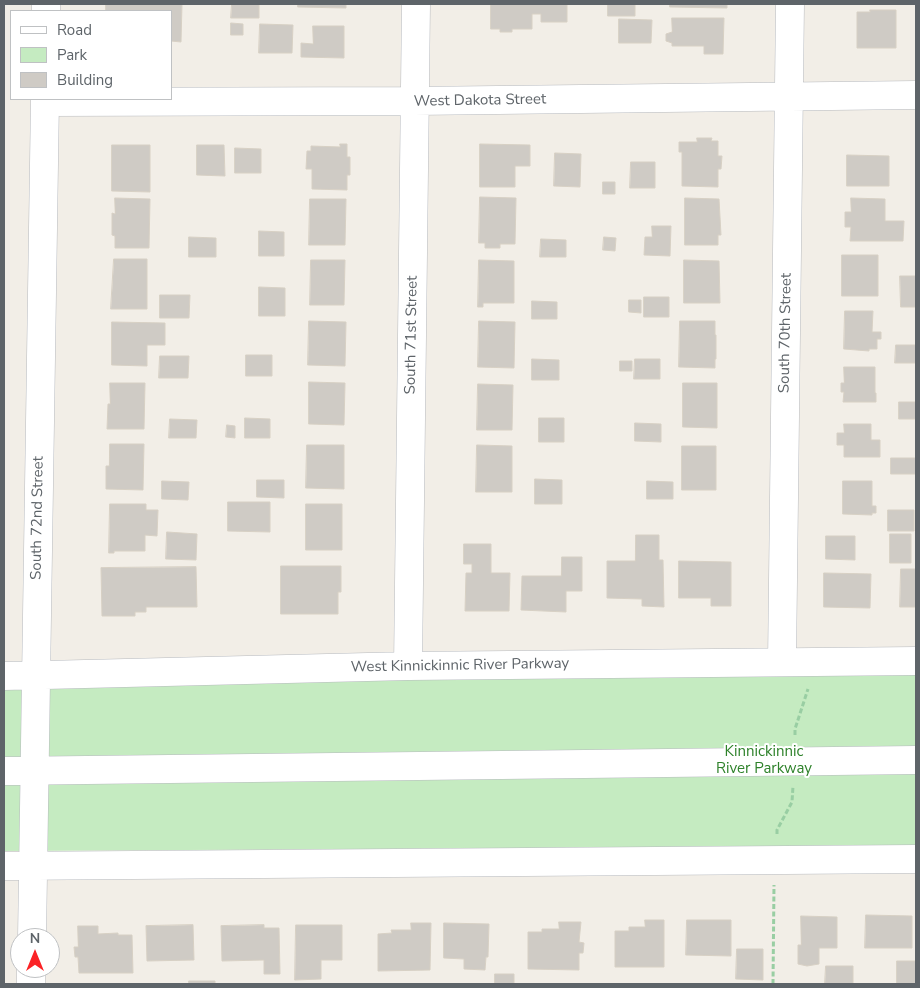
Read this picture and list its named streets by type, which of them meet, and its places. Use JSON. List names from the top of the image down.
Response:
{
  "streets": {
    "street": [
      "West Dakota Street",
      "South 70th Street",
      "South 71st Street",
      "South 72nd Street",
      "West Kinnickinnic River Parkway"
    ]
  },
  "crossings": [
    ["West Dakota Street", "South 70th Street"],
    ["West Dakota Street", "South 71st Street"],
    ["West Dakota Street", "South 72nd Street"],
    ["South 70th Street", "West Kinnickinnic River Parkway"],
    ["South 71st Street", "West Kinnickinnic River Parkway"],
    ["South 72nd Street", "West Kinnickinnic River Parkway"]
  ],
  "parks": ["Kinnickinnic River Parkway"],
  "legend": ["Road", "Park", "Building"],
  "north": "top"
}
